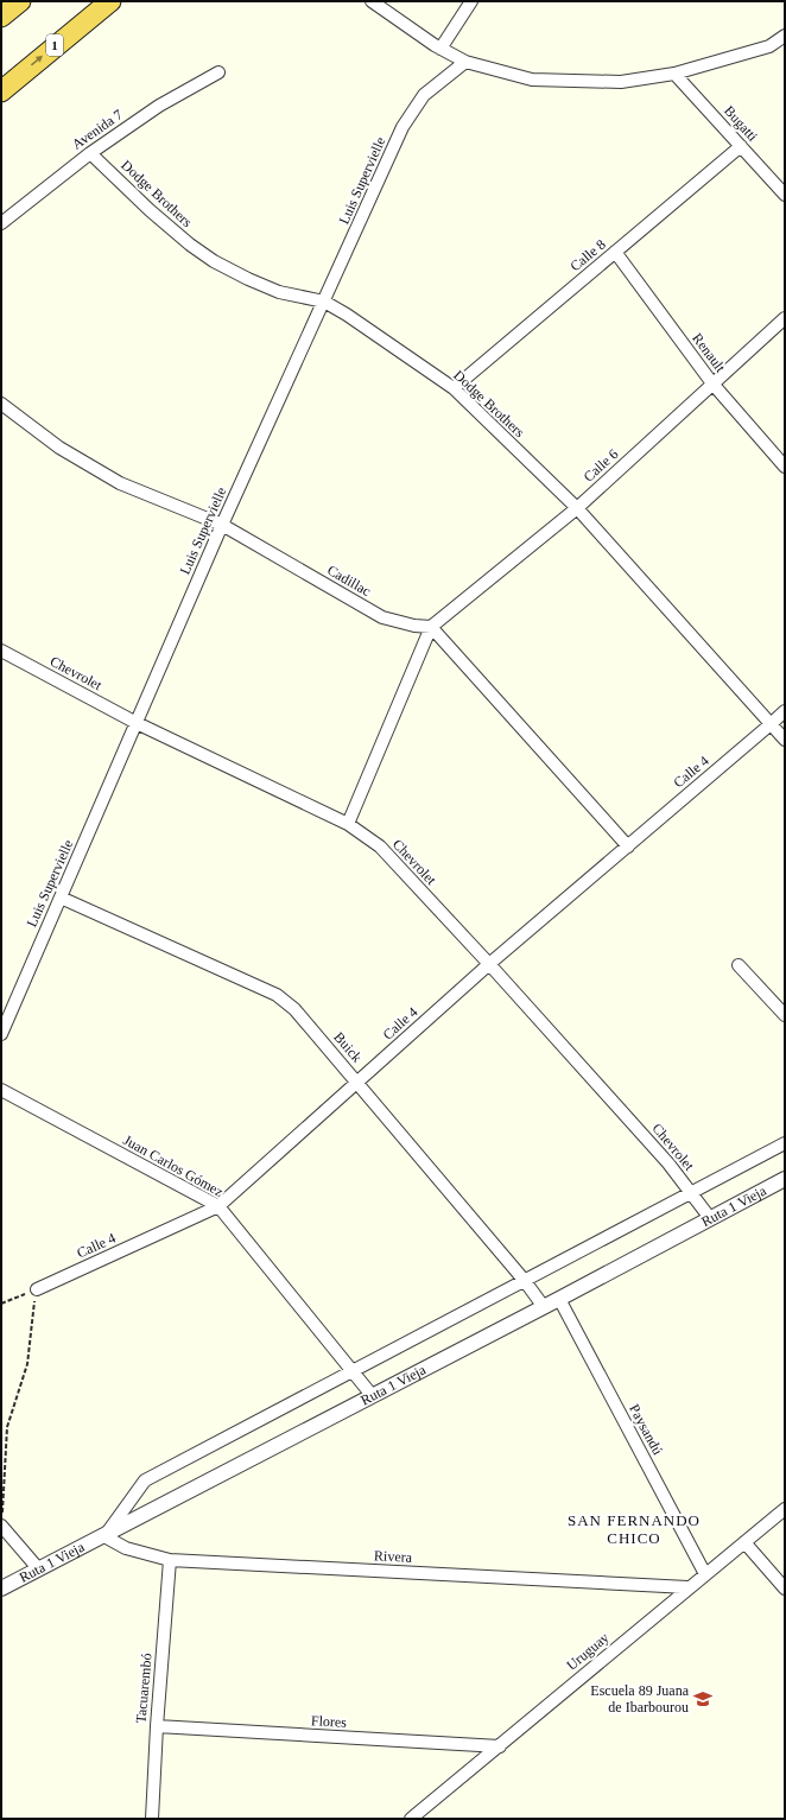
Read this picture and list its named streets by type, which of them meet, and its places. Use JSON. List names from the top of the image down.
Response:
{
  "streets": {
    "highway": ["1"],
    "street": [
      "Bugatti",
      "Avenida 7",
      "Luis Supervielle",
      "Dodge Brothers",
      "Calle 8",
      "Renault",
      "Calle 6",
      "Cadillac",
      "Chevrolet",
      "Calle 4",
      "Buick",
      "Juan Carlos Gómez",
      "Ruta 1 Vieja",
      "Paysandú",
      "Rivera",
      "Uruguay",
      "Tacuarembó",
      "Flores"
    ]
  },
  "crossings": [
    ["Bugatti", "Calle 8"],
    ["Avenida 7", "Dodge Brothers"],
    ["Luis Supervielle", "Dodge Brothers"],
    ["Luis Supervielle", "Cadillac"],
    ["Luis Supervielle", "Chevrolet"],
    ["Luis Supervielle", "Buick"],
    ["Dodge Brothers", "Calle 8"],
    ["Dodge Brothers", "Calle 6"],
    ["Dodge Brothers", "Calle 4"],
    ["Calle 8", "Renault"],
    ["Renault", "Calle 6"],
    ["Calle 6", "Cadillac"],
    ["Chevrolet", "Calle 4"],
    ["Chevrolet", "Ruta 1 Vieja"],
    ["Calle 4", "Buick"],
    ["Calle 4", "Juan Carlos Gómez"],
    ["Buick", "Ruta 1 Vieja"],
    ["Juan Carlos Gómez", "Ruta 1 Vieja"],
    ["Ruta 1 Vieja", "Paysandú"],
    ["Ruta 1 Vieja", "Rivera"],
    ["Paysandú", "Uruguay"],
    ["Rivera", "Uruguay"],
    ["Rivera", "Tacuarembó"],
    ["Uruguay", "Flores"],
    ["Tacuarembó", "Flores"]
  ],
  "districts": ["SAN FERNANDO CHICO"],
  "places": {
    "school or university": ["Escuela 89 Juana de Ibarbourou"]
  }
}
